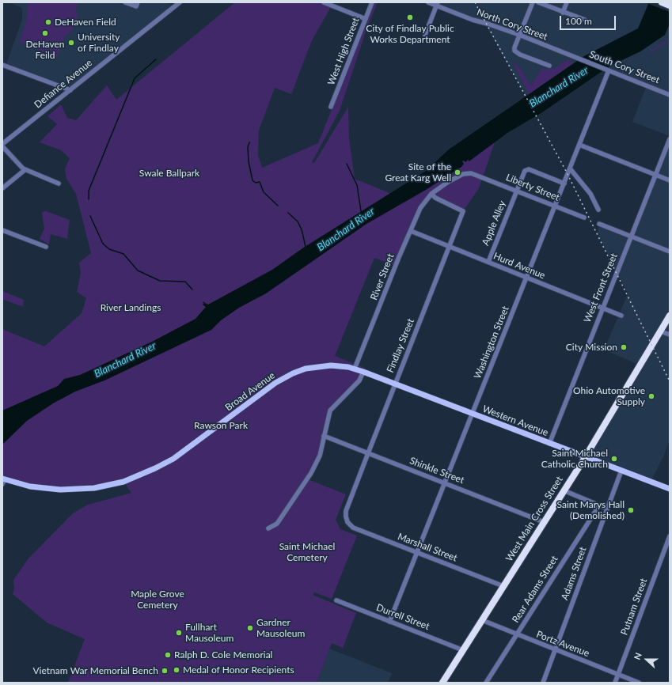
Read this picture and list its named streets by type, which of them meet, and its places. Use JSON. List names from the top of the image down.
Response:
{
  "streets": {
    "highway": ["West Main Cross Street"],
    "main road": ["Broad Avenue", "Western Avenue"],
    "street": [
      "North Cory Street",
      "West High Street",
      "South Cory Street",
      "Defiance Avenue",
      "Liberty Street",
      "Apple Alley",
      "Hurd Avenue",
      "River Street",
      "West Front Street",
      "Washington Street",
      "Findlay Street",
      "Shinkle Street",
      "Marshall Street",
      "Adams Street",
      "Rear Adams Street",
      "Putnam Street",
      "Durrell Street",
      "Portz Avenue"
    ]
  },
  "crossings": [
    ["North Cory Street", "South Cory Street"],
    ["South Cory Street", "Washington Street"],
    ["Liberty Street", "Apple Alley"],
    ["Liberty Street", "River Street"],
    ["Liberty Street", "Washington Street"],
    ["Liberty Street", "Findlay Street"],
    ["Apple Alley", "Hurd Avenue"],
    ["Apple Alley", "Washington Street"],
    ["Hurd Avenue", "River Street"],
    ["Hurd Avenue", "West Front Street"],
    ["Hurd Avenue", "Washington Street"],
    ["Hurd Avenue", "Findlay Street"],
    ["River Street", "Findlay Street"],
    ["River Street", "Broad Avenue"],
    ["River Street", "Western Avenue"],
    ["West Front Street", "Western Avenue"],
    ["Washington Street", "Western Avenue"],
    ["Washington Street", "Shinkle Street"],
    ["Washington Street", "Marshall Street"],
    ["Washington Street", "Durrell Street"],
    ["Findlay Street", "Western Avenue"],
    ["Findlay Street", "Shinkle Street"],
    ["Findlay Street", "Marshall Street"],
    ["Broad Avenue", "Western Avenue"],
    ["Western Avenue", "West Main Cross Street"],
    ["Western Avenue", "Adams Street"],
    ["Shinkle Street", "West Main Cross Street"],
    ["West Main Cross Street", "Marshall Street"],
    ["West Main Cross Street", "Durrell Street"],
    ["West Main Cross Street", "Portz Avenue"],
    ["Adams Street", "Portz Avenue"],
    ["Rear Adams Street", "Portz Avenue"],
    ["Putnam Street", "Portz Avenue"]
  ],
  "water": ["Blanchard River"],
  "parks": [
    "Swale Ballpark",
    "River Landings",
    "Rawson Park",
    "Saint Michael Cemetery",
    "Maple Grove Cemetery"
  ],
  "places": [
    "City of Findlay Public Works Department",
    "DeHaven Field",
    "DeHaven Feild",
    "University of Findlay",
    "Site of the Great Karg Well",
    "City Mission",
    "Ohio Automotive Supply",
    "Saint Michael Catholic Church",
    "Saint Marys Hall (Demolished)",
    "Gardner Mausoleum",
    "Fullhart Mausoleum",
    "Ralph D. Cole Memorial",
    "Medal of Honor Recipients",
    "Vietnam War Memorial Bench"
  ],
  "scale_bar": "100 m",
  "north": "left"
}
